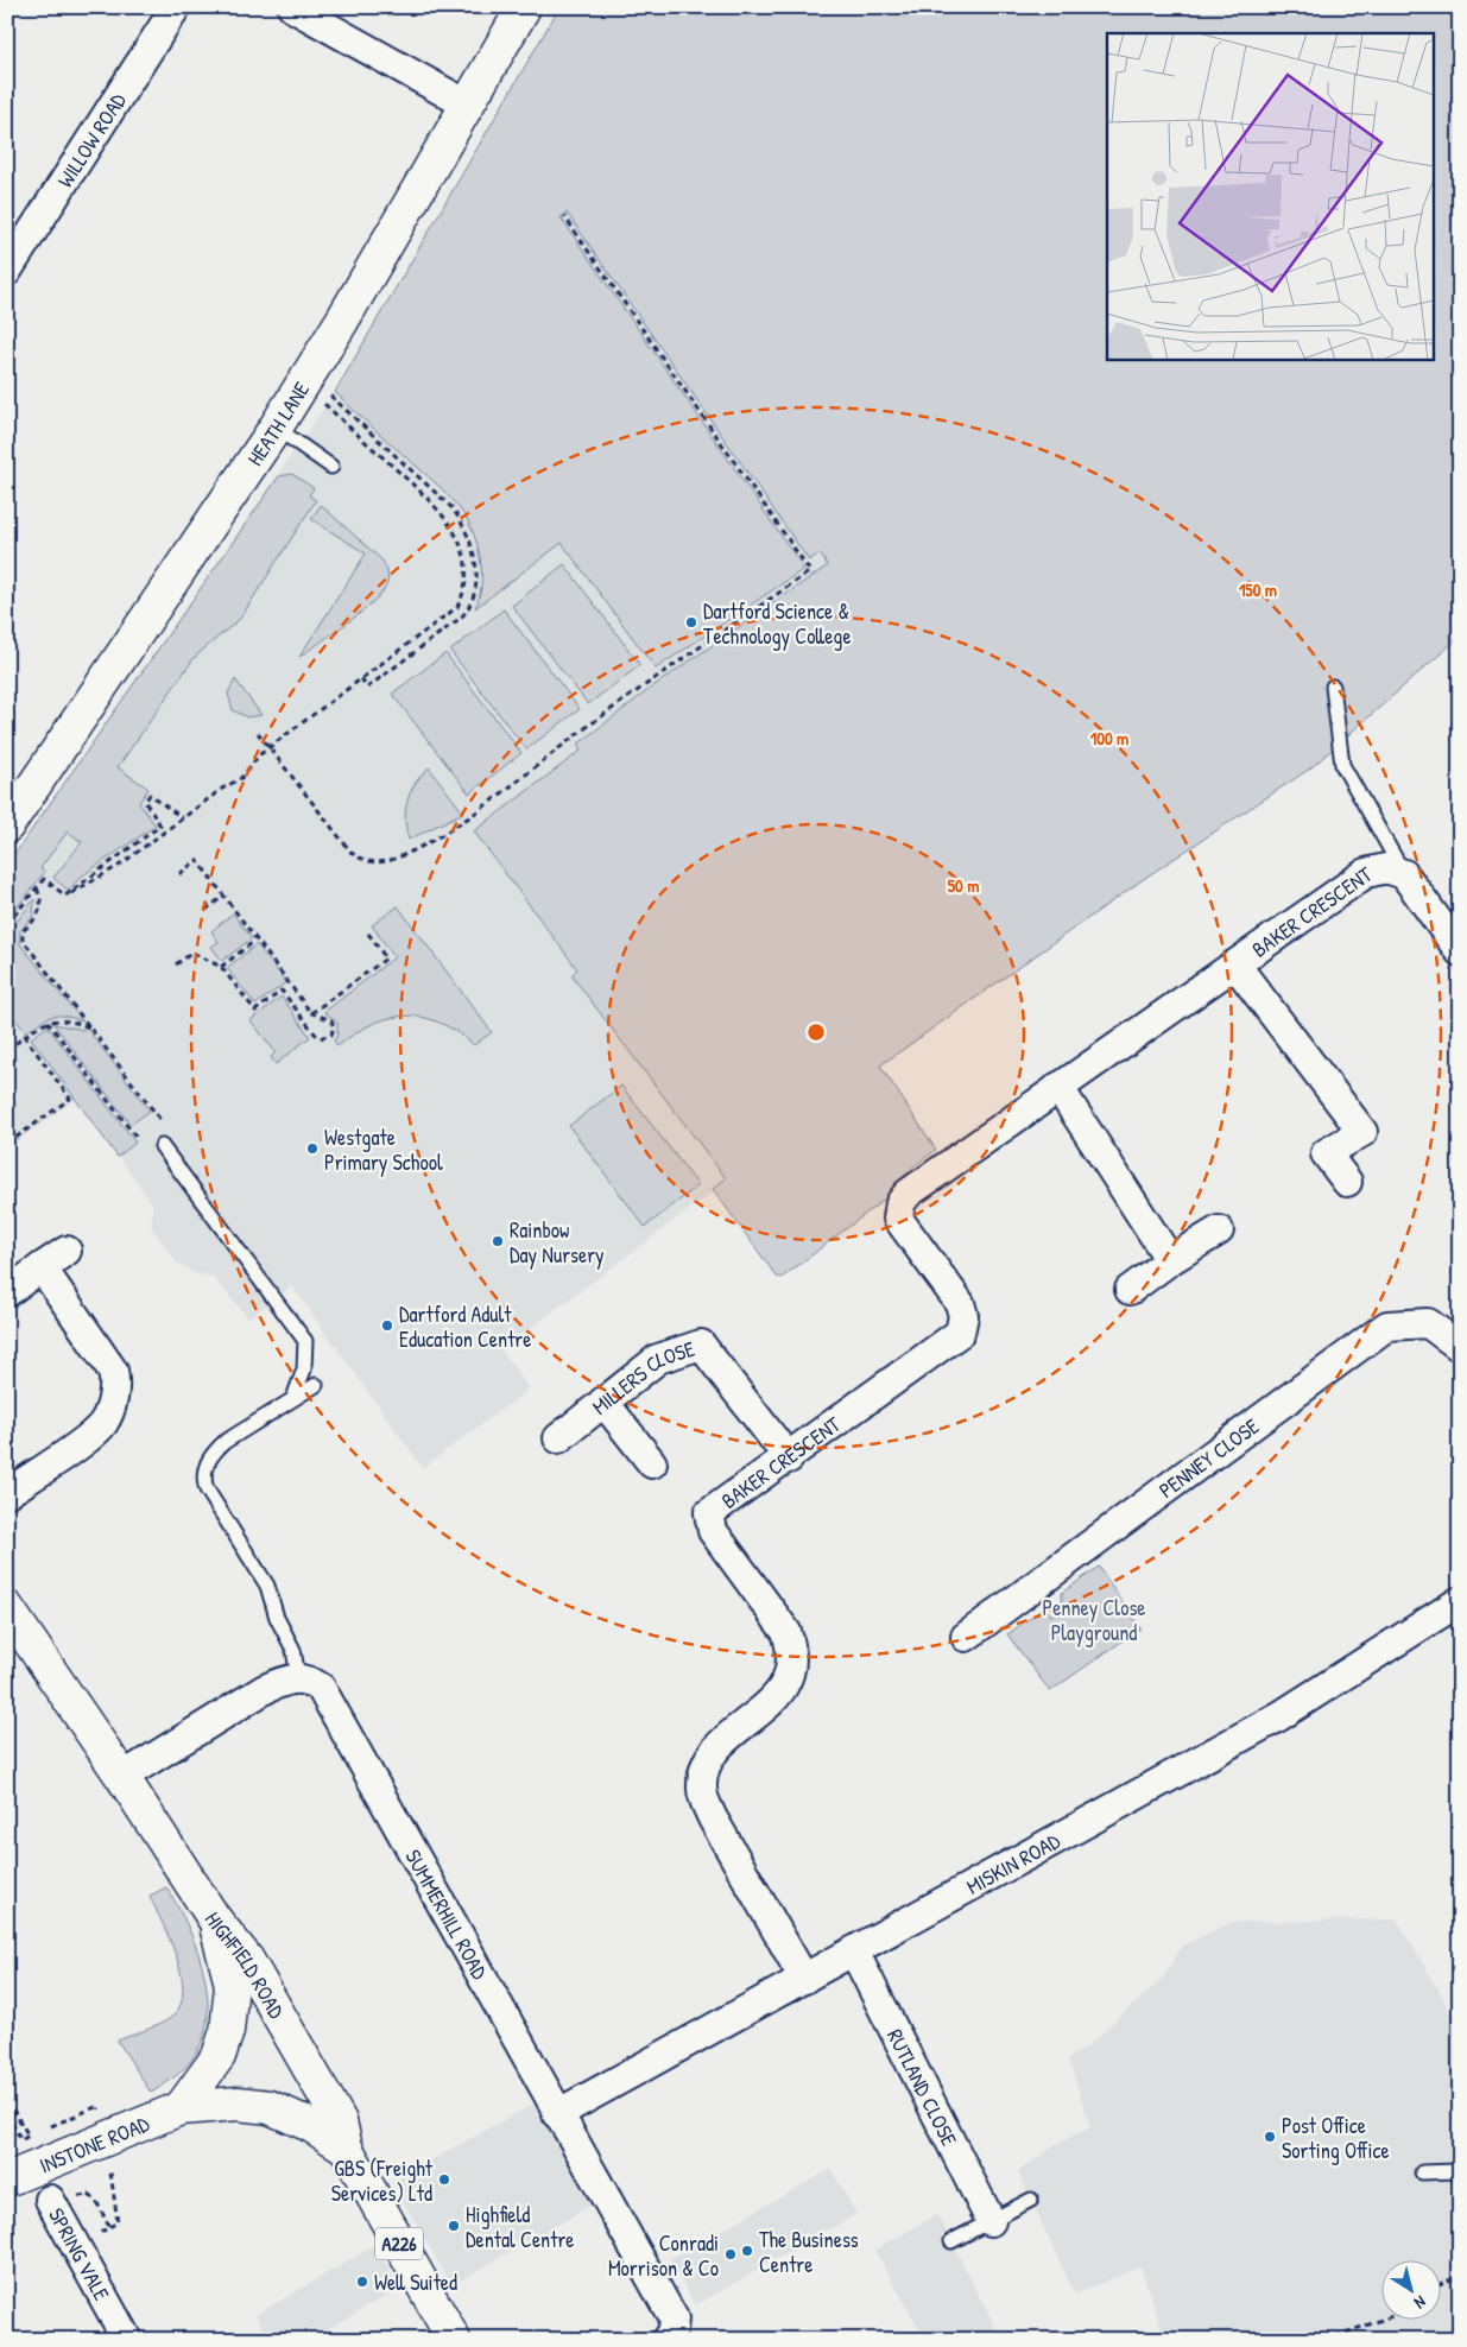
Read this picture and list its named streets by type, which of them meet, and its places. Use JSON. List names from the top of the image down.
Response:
{
  "streets": {
    "street": [
      "WILLOW ROAD",
      "HEATH LANE",
      "BAKER CRESCENT",
      "MILLERS CLOSE",
      "PENNEY CLOSE",
      "MISKIN ROAD",
      "SUMMERHILL ROAD",
      "HIGHFIELD ROAD",
      "RUTLAND CLOSE",
      "INSTONE ROAD",
      "A226",
      "SPRING VALE"
    ]
  },
  "crossings": [
    ["BAKER CRESCENT", "MILLERS CLOSE"],
    ["BAKER CRESCENT", "MISKIN ROAD"],
    ["MISKIN ROAD", "SUMMERHILL ROAD"],
    ["MISKIN ROAD", "RUTLAND CLOSE"],
    ["HIGHFIELD ROAD", "INSTONE ROAD"]
  ],
  "parks": ["Penney Close Playground"],
  "places": [
    "Dartford Science & Technology College",
    "Westgate Primary School",
    "Rainbow Day Nursery",
    "Dartford Adult Education Centre",
    "Post Office Sorting Office",
    "GBS (Freight Services) Ltd",
    "Highfield Dental Centre",
    "The Business Centre",
    "Conradi Morrison & Co",
    "Well Suited"
  ],
  "north": "bottom right",
  "rings": ["150 m", "100 m", "50 m"]
}
